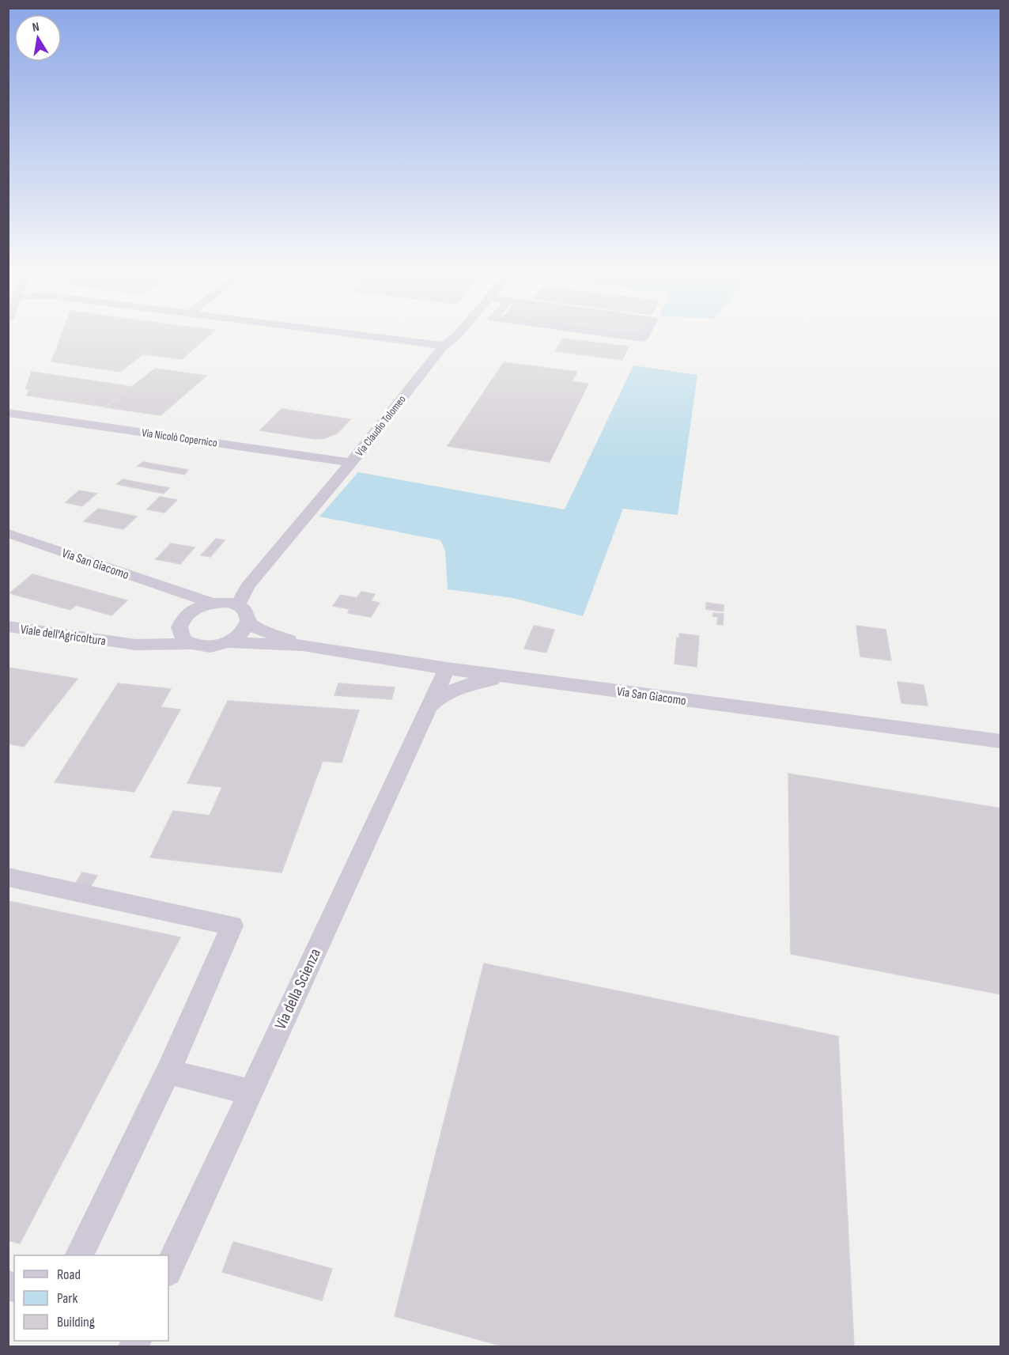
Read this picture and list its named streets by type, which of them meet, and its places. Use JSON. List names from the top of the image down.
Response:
{
  "streets": {
    "street": [
      "Via Claudio Tolomeo",
      "Via Nicolò Copernico",
      "Via San Giacomo",
      "Viale dell'Agricoltura",
      "Via della Scienza"
    ]
  },
  "crossings": [
    ["Via Claudio Tolomeo", "Via Nicolò Copernico"],
    ["Via Claudio Tolomeo", "Via San Giacomo"],
    ["Via Claudio Tolomeo", "Viale dell'Agricoltura"],
    ["Via San Giacomo", "Viale dell'Agricoltura"],
    ["Via San Giacomo", "Via della Scienza"]
  ],
  "legend": ["Road", "Park", "Building"],
  "north": "top"
}
